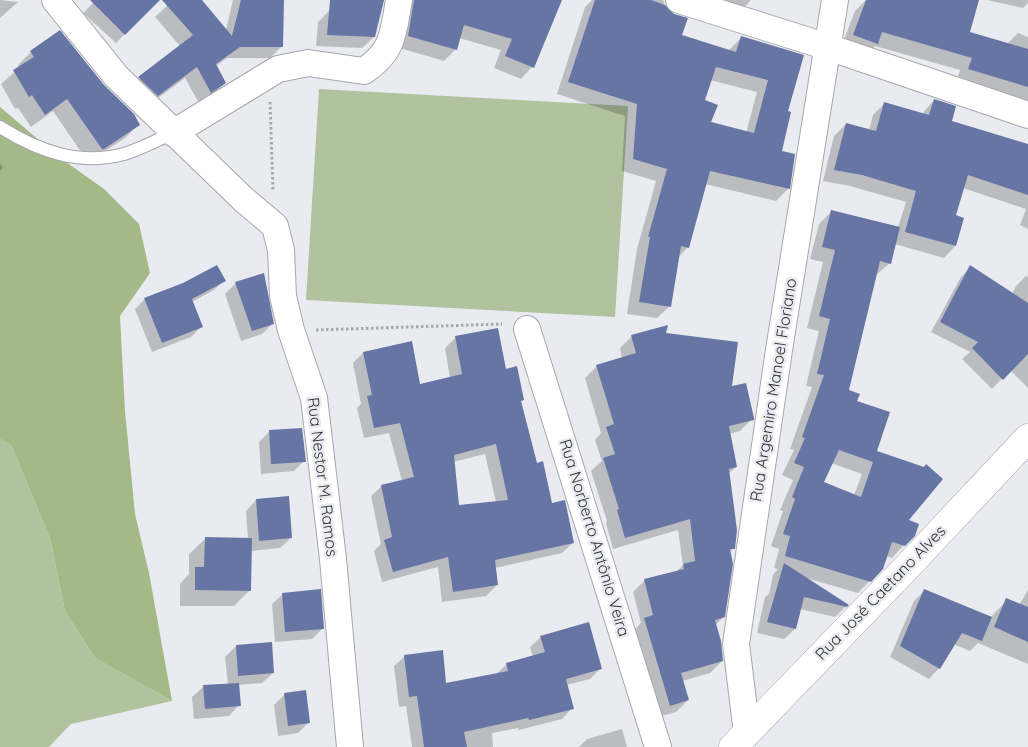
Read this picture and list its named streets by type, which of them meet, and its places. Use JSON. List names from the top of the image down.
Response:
{
  "streets": {
    "street": [
      "Rua Argemiro Manoel Floriano",
      "Rua Nestor M. Ramos",
      "Rua Norberto Antônio Veira",
      "Rua José Caetano Alves"
    ]
  },
  "crossings": [
    ["Rua Argemiro Manoel Floriano", "Rua José Caetano Alves"]
  ]
}
